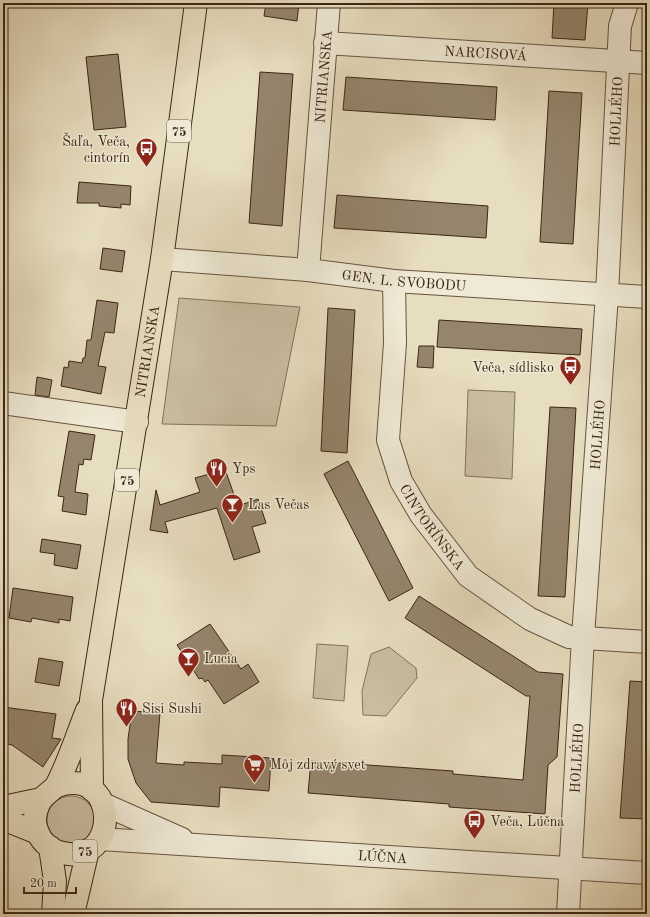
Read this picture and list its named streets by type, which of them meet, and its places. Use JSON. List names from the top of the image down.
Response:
{
  "streets": {
    "main road": ["NITRIANSKA", "75"],
    "street": [
      "NARCISOVÁ",
      "HOLLÉHO",
      "GEN. L. SVOBODU",
      "CINTORÍNSKA",
      "LÚČNA"
    ]
  },
  "crossings": [
    ["NARCISOVÁ", "NITRIANSKA"],
    ["NARCISOVÁ", "HOLLÉHO"],
    ["NITRIANSKA", "75"],
    ["NITRIANSKA", "GEN. L. SVOBODU"],
    ["NITRIANSKA", "LÚČNA"],
    ["HOLLÉHO", "GEN. L. SVOBODU"],
    ["HOLLÉHO", "CINTORÍNSKA"],
    ["HOLLÉHO", "LÚČNA"],
    ["75", "LÚČNA"],
    ["GEN. L. SVOBODU", "CINTORÍNSKA"]
  ],
  "places": {
    "bus stop": ["Šaľa, Veča, cintorín", "Veča, sídlisko", "Veča, Lúčna"],
    "restaurant": ["Yps", "Sisi Sushi"],
    "bar": ["Las Večas", "Lucia"],
    "supermarket": ["Môj zdravý svet"]
  },
  "scale_bar": "20 m"
}
